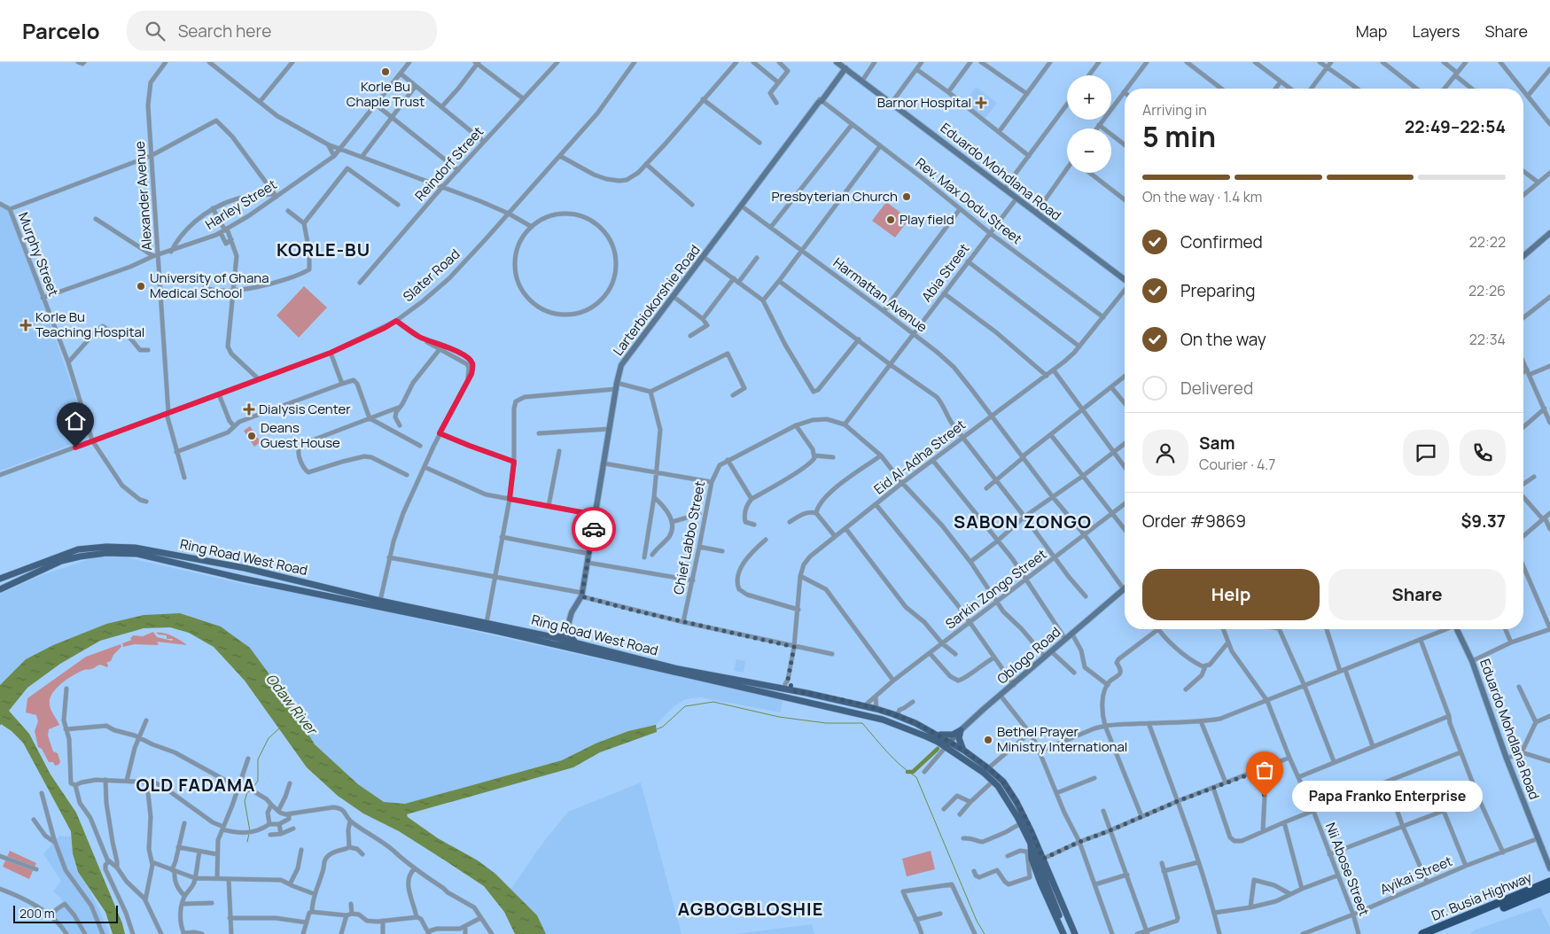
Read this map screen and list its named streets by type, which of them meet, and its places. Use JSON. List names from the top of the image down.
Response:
{
  "streets": {
    "highway": ["Dr. Busia Highway"],
    "main road": [
      "Eduardo Mohdlana Road",
      "Larterbiokorshie Road",
      "Ring Road West Road",
      "Oblogo Road"
    ],
    "street": [
      "Reindorf Street",
      "Alexander Avenue",
      "Rev. Max Dodu Street",
      "Harley Street",
      "Murphy Street",
      "Abia Street",
      "Slater Road",
      "Harmattan Avenue",
      "Eid Al-Adha Street",
      "Chief Labbo Street",
      "Sarkin Zongo Street",
      "Nii Abose Street",
      "Ayikai Street"
    ]
  },
  "crossings": [
    ["Eduardo Mohdlana Road", "Abia Street"],
    ["Eduardo Mohdlana Road", "Ayikai Street"],
    ["Alexander Avenue", "Harley Street"],
    ["Alexander Avenue", "Slater Road"],
    ["Rev. Max Dodu Street", "Abia Street"],
    ["Rev. Max Dodu Street", "Larterbiokorshie Road"],
    ["Rev. Max Dodu Street", "Eid Al-Adha Street"],
    ["Harley Street", "Murphy Street"],
    ["Murphy Street", "Slater Road"],
    ["Abia Street", "Harmattan Avenue"],
    ["Abia Street", "Chief Labbo Street"],
    ["Harmattan Avenue", "Larterbiokorshie Road"],
    ["Harmattan Avenue", "Eid Al-Adha Street"],
    ["Harmattan Avenue", "Sarkin Zongo Street"],
    ["Larterbiokorshie Road", "Ring Road West Road"],
    ["Eid Al-Adha Street", "Chief Labbo Street"],
    ["Eid Al-Adha Street", "Ring Road West Road"],
    ["Chief Labbo Street", "Sarkin Zongo Street"],
    ["Chief Labbo Street", "Oblogo Road"],
    ["Ring Road West Road", "Sarkin Zongo Street"],
    ["Ring Road West Road", "Oblogo Road"],
    ["Nii Abose Street", "Ayikai Street"]
  ],
  "districts": [
    "KORLE-BU",
    "SABON ZONGO",
    "OLD FADAMA",
    "AGBOGBLOSHIE"
  ],
  "water": ["Odaw River"],
  "places": {
    "other": [
      "Korle Bu Chaple Trust",
      "Presbyterian Church",
      "Play field",
      "University of Ghana Medical School",
      "Deans Guest House",
      "Bethel Prayer Ministry International",
      "Papa Franko Enterprise"
    ],
    "health": ["Barnor Hospital", "Korle Bu Teaching Hospital", "Dialysis Center"]
  },
  "scale_bar": "200 m",
  "page": {
    "header": "Parcelo",
    "search": "Search here",
    "nav": ["Map", "Layers", "Share"],
    "map_buttons": ["+", "−"],
    "heading": ["5 min", "Arriving in", "22:49–22:54"],
    "panel": [
      "Sam",
      "Courier · 4.7",
      "Order #9869",
      "$9.37"
    ],
    "bar": "On the way · 1.4 km",
    "list": [
      ["Confirmed", "22:22"],
      ["Preparing", "22:26"],
      ["On the way", "22:34"],
      "Delivered"
    ],
    "buttons": ["Help", "Share"],
    "bubble": "Papa Franko Enterprise",
    "scale": "200 m"
  }
}
